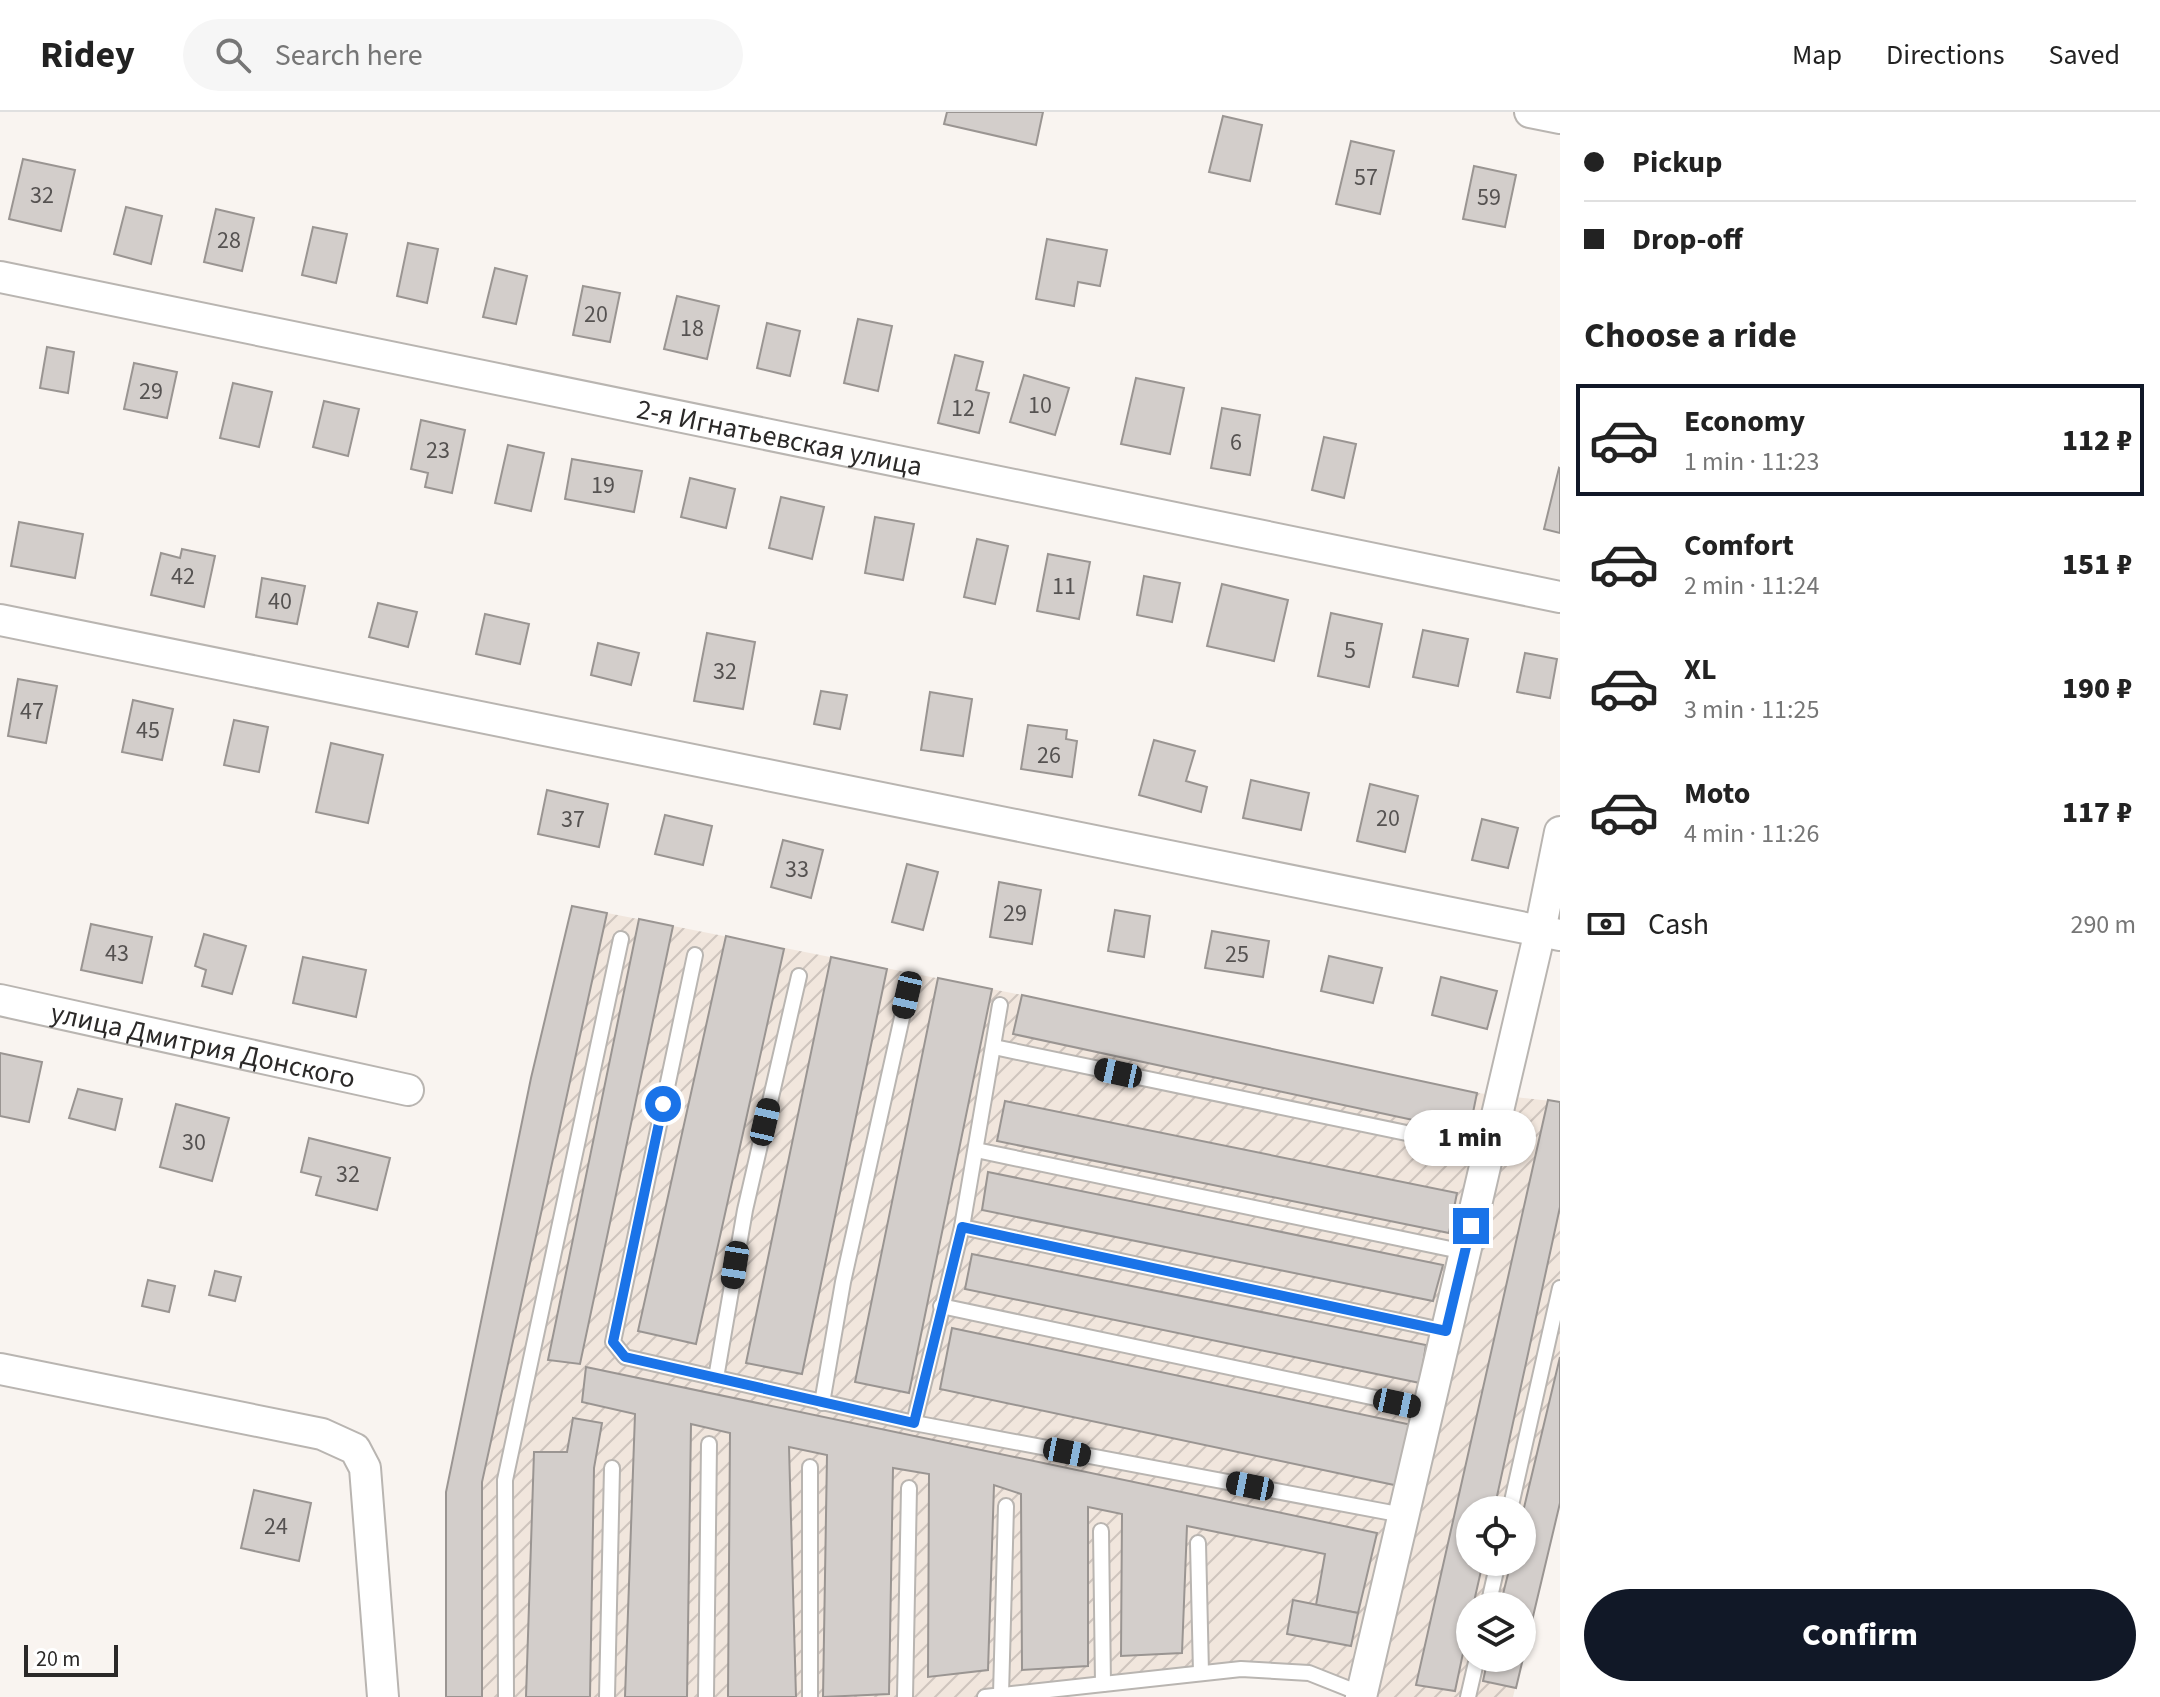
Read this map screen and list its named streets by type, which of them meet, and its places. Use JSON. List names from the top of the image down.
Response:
{
  "streets": {
    "street": ["2-я Игнатьевская улица", "улица Дмитрия Донского"]
  },
  "house_numbers": [
    "57",
    "32",
    "59",
    "28",
    "20",
    "18",
    "29",
    "10",
    "12",
    "6",
    "23",
    "19",
    "42",
    "11",
    "40",
    "5",
    "32",
    "47",
    "45",
    "26",
    "20",
    "37",
    "33",
    "29",
    "43",
    "25",
    "30",
    "32",
    "24"
  ],
  "scale_bar": "20 m",
  "page": {
    "header": "Ridey",
    "search": "Search here",
    "nav": ["Map", "Directions", "Saved"],
    "banner": ["Pickup", "Drop-off"],
    "heading": "Choose a ride",
    "list": [
      {
        "name": "Economy",
        "note": "1 min · 11:23",
        "value": "112 ₽"
      },
      {
        "name": "Comfort",
        "note": "2 min · 11:24",
        "value": "151 ₽"
      },
      {
        "name": "XL",
        "note": "3 min · 11:25",
        "value": "190 ₽"
      },
      {
        "name": "Moto",
        "note": "4 min · 11:26",
        "value": "117 ₽"
      }
    ],
    "pay": ["Cash", "290 m"],
    "bubble": "1 min",
    "buttons": "Confirm",
    "scale": "20 m"
  }
}
